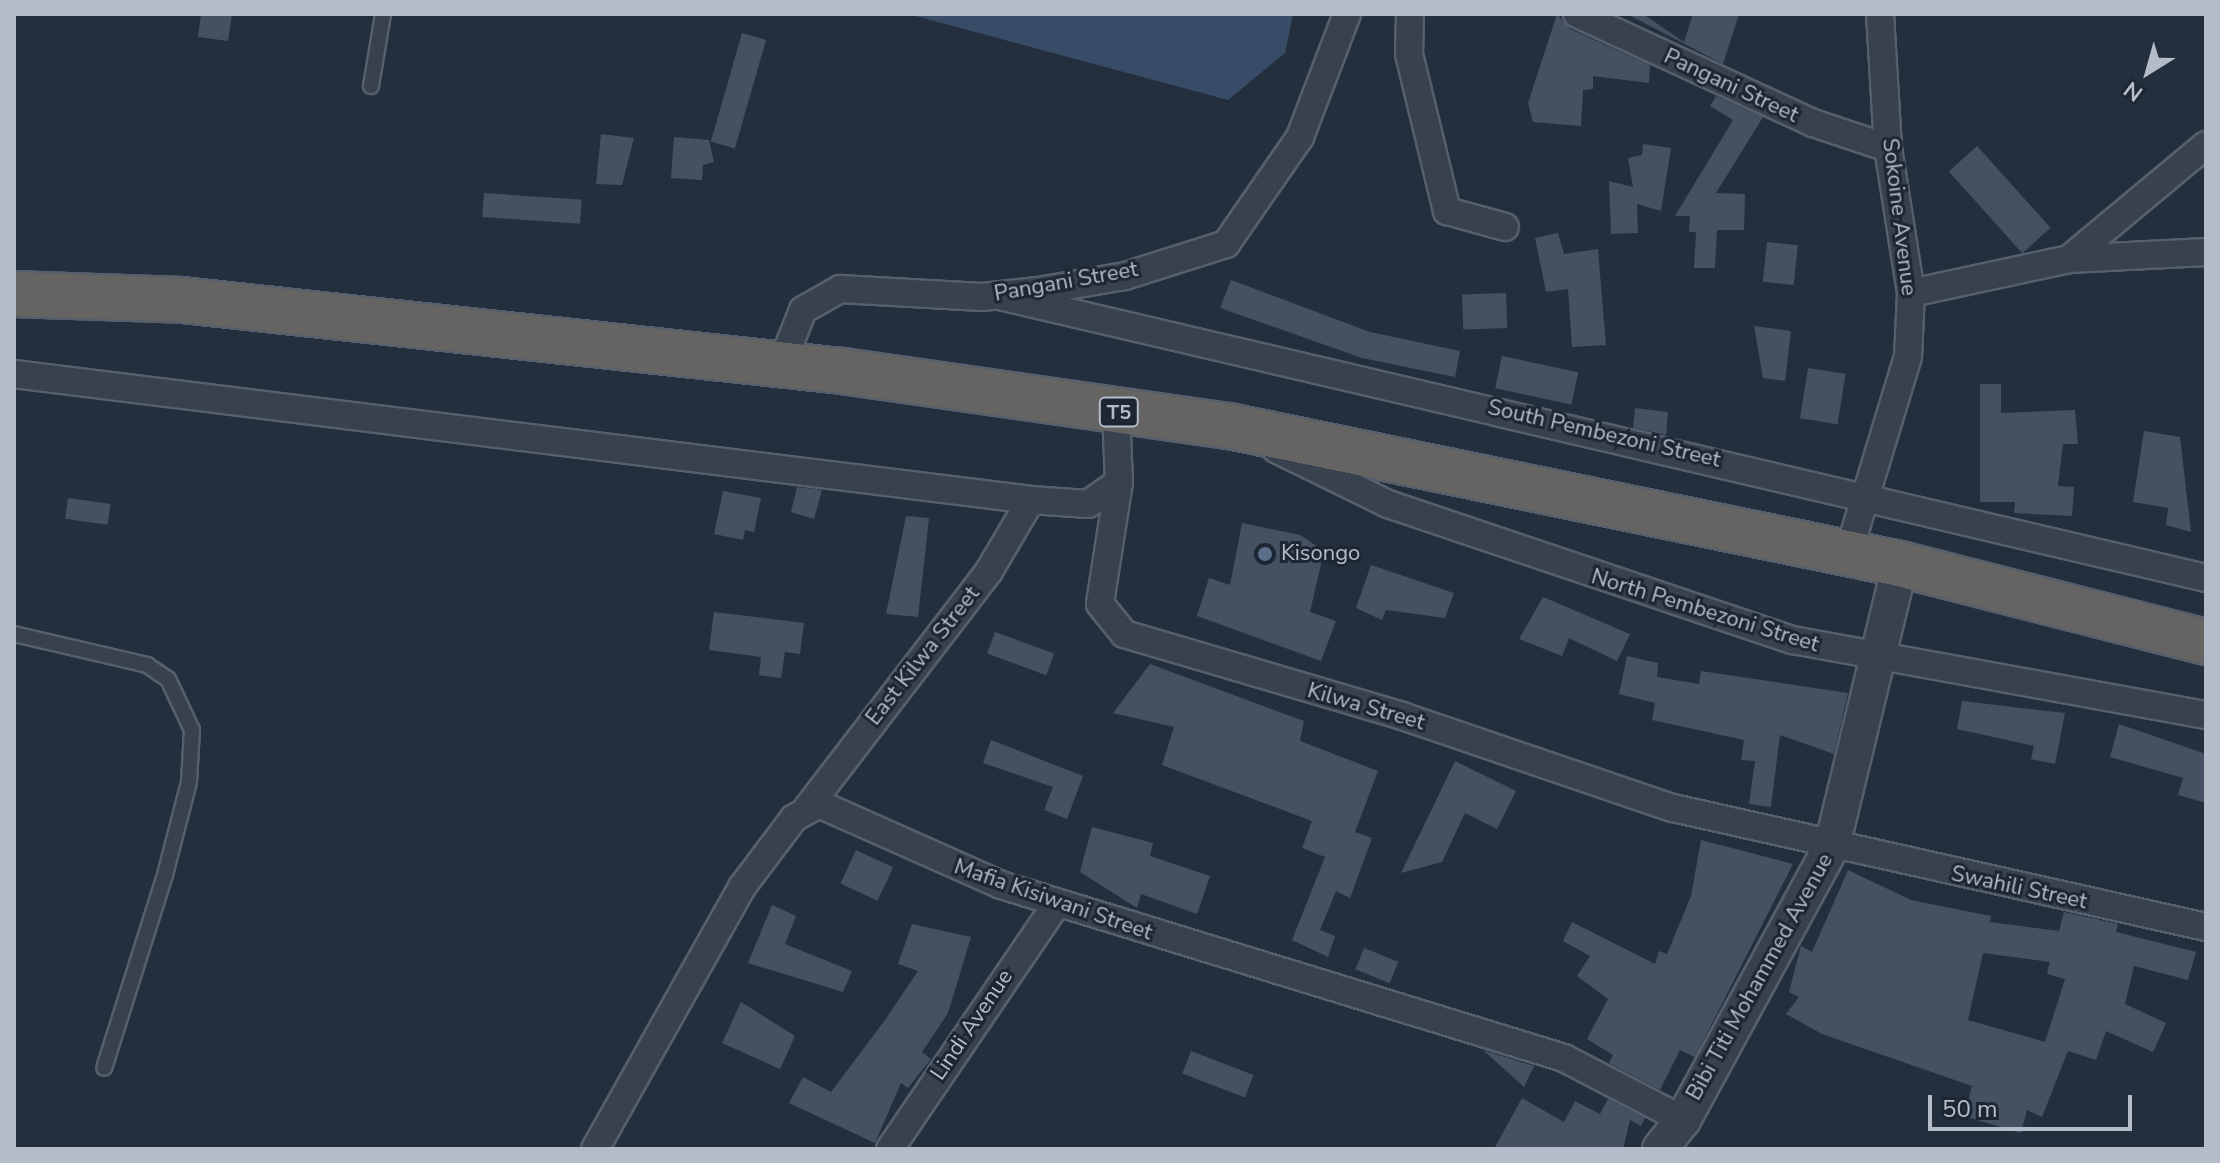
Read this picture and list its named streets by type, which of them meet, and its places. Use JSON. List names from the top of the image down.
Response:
{
  "streets": {
    "highway": ["T5"],
    "street": [
      "Pangani Street",
      "Sokoine Avenue",
      "South Pembezoni Street",
      "North Pembezoni Street",
      "East Kilwa Street",
      "Kilwa Street",
      "Swahili Street",
      "Mafia Kisiwani Street",
      "Bibi Titi Mohammed Avenue",
      "Lindi Avenue"
    ]
  },
  "crossings": [
    ["Pangani Street", "Sokoine Avenue"],
    ["Pangani Street", "T5"],
    ["Pangani Street", "South Pembezoni Street"],
    ["Sokoine Avenue", "T5"],
    ["Sokoine Avenue", "South Pembezoni Street"],
    ["T5", "North Pembezoni Street"],
    ["T5", "Kilwa Street"],
    ["T5", "Bibi Titi Mohammed Avenue"],
    ["North Pembezoni Street", "Bibi Titi Mohammed Avenue"],
    ["East Kilwa Street", "Mafia Kisiwani Street"],
    ["Kilwa Street", "Swahili Street"],
    ["Kilwa Street", "Bibi Titi Mohammed Avenue"],
    ["Swahili Street", "Bibi Titi Mohammed Avenue"],
    ["Mafia Kisiwani Street", "Bibi Titi Mohammed Avenue"],
    ["Mafia Kisiwani Street", "Lindi Avenue"]
  ],
  "places": ["Kisongo"],
  "scale_bar": "50 m",
  "north": "bottom left"
}
